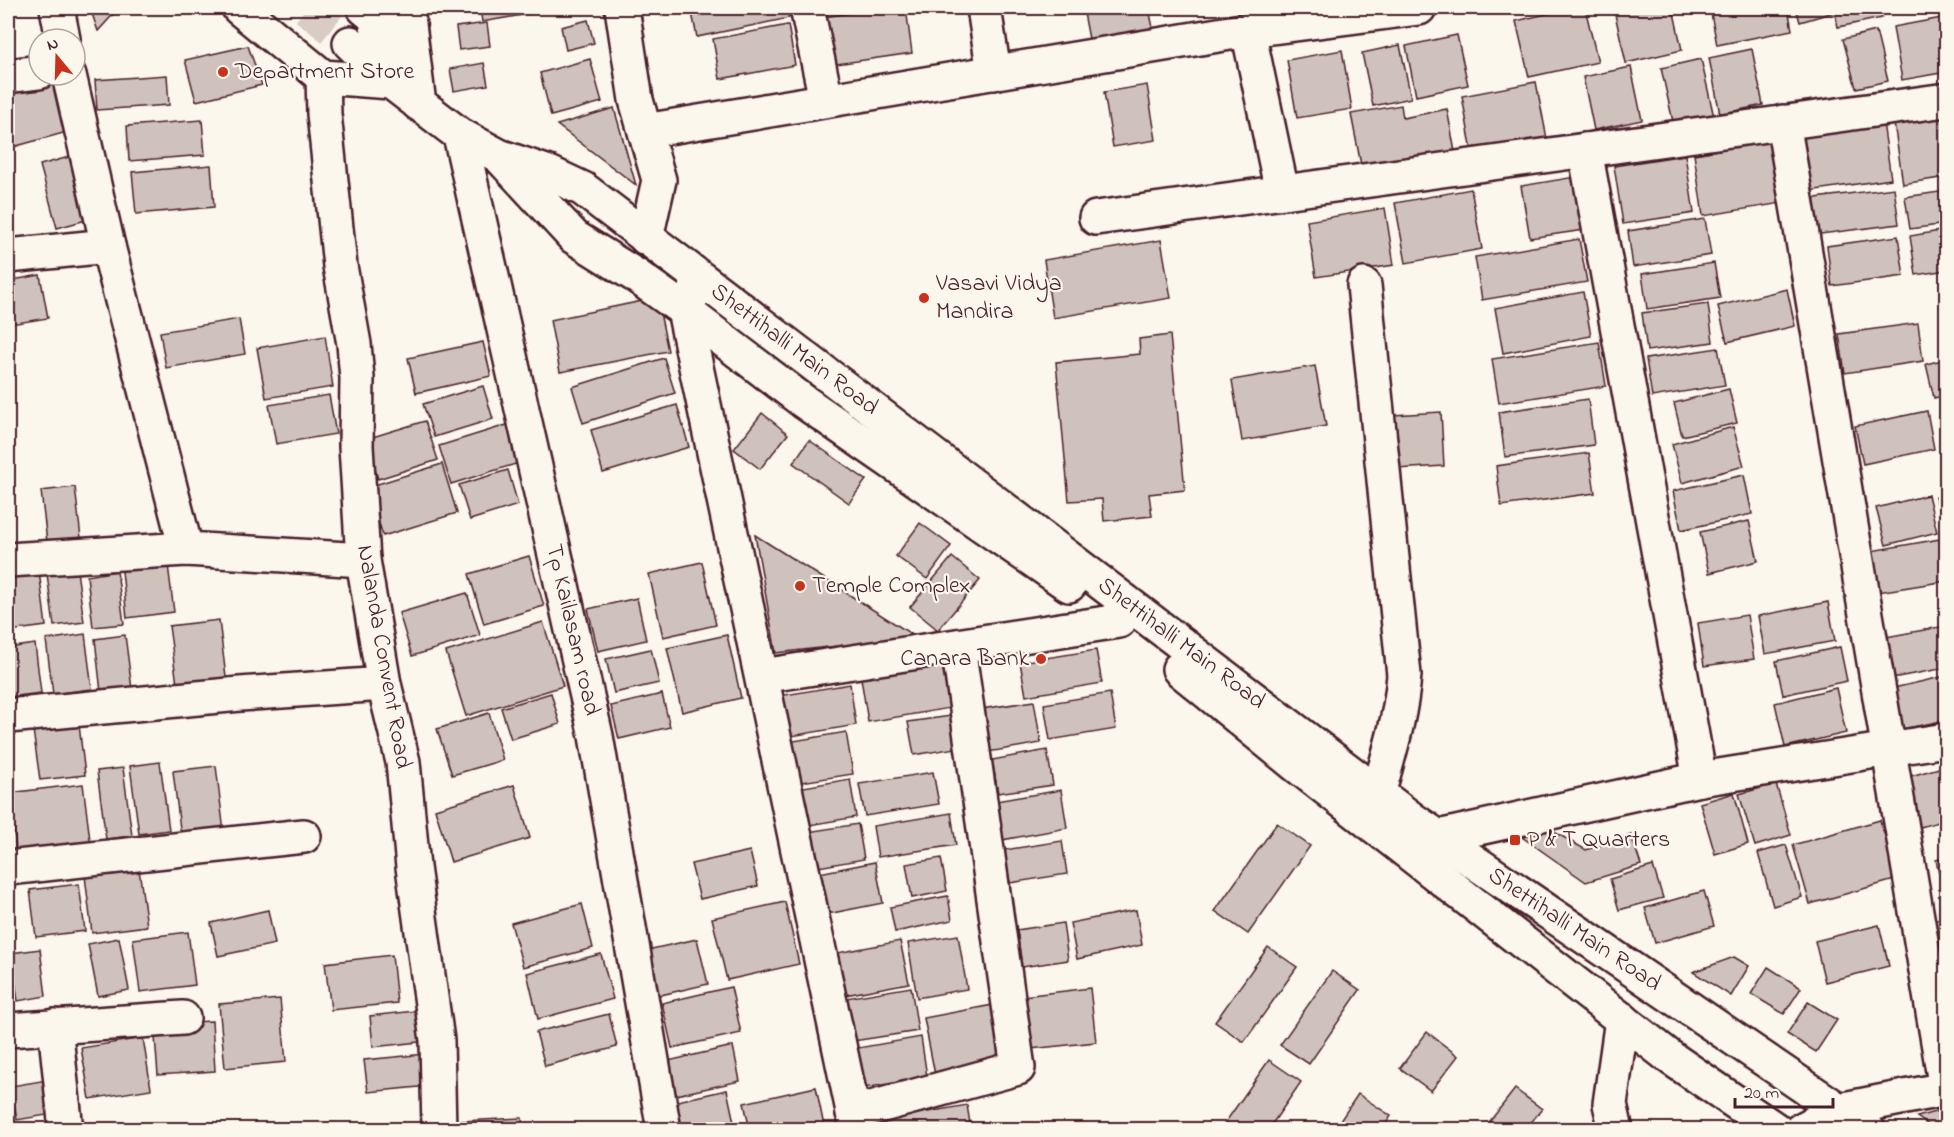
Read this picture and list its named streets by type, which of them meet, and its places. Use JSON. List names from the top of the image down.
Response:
{
  "streets": {
    "street": ["Shettihalli Main Road", "Tp Kailasam road", "Nalanda Convent Road"]
  },
  "crossings": [
    ["Shettihalli Main Road", "Tp Kailasam road"]
  ],
  "places": {
    "other": [
      "Department Store",
      "Vasavi Vidya Mandira",
      "Temple Complex",
      "Canara Bank"
    ],
    "transit": ["P & T Quarters"]
  },
  "scale_bar": "20 m",
  "north": "top"
}
